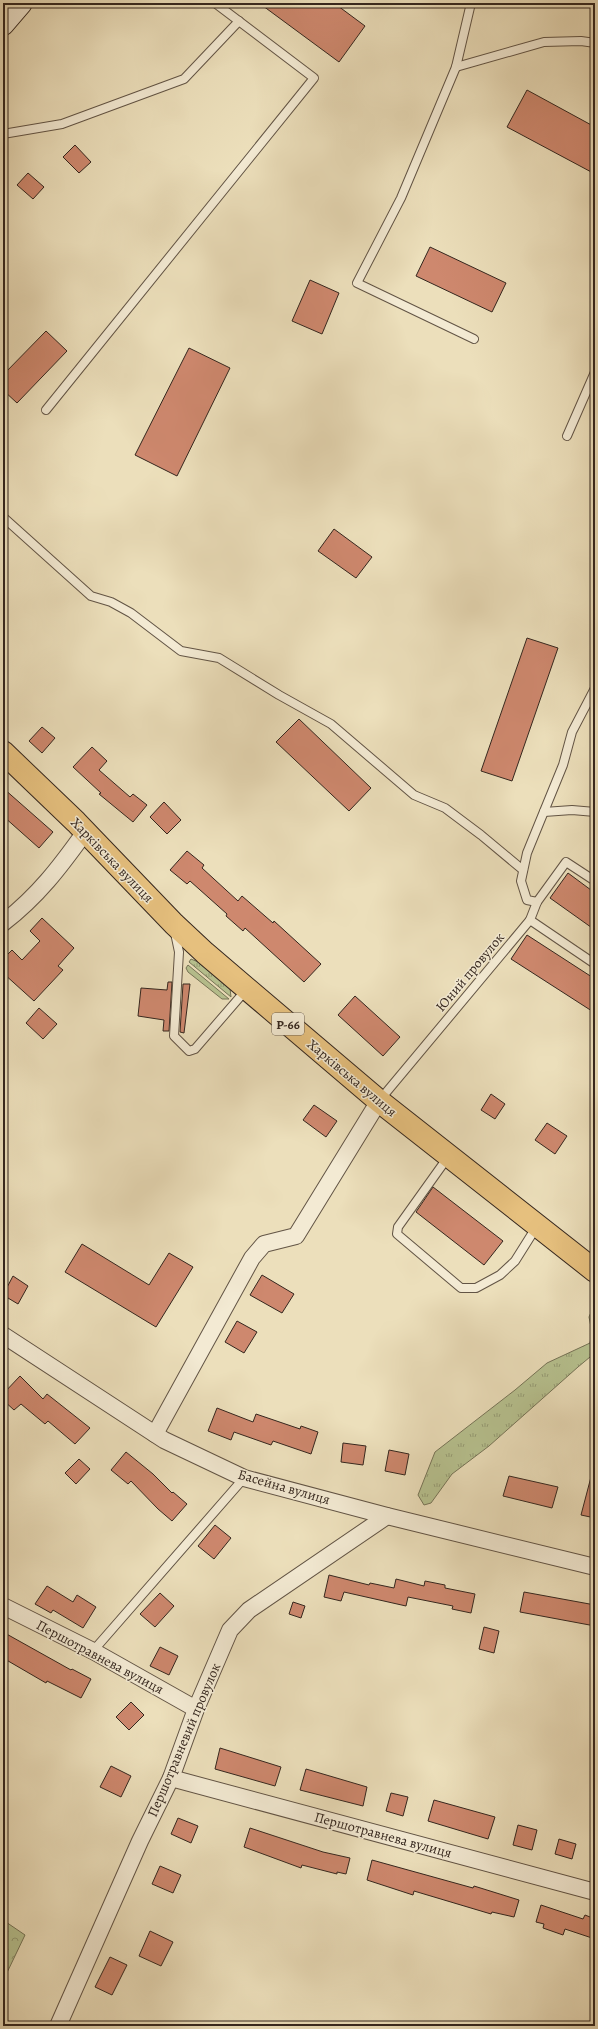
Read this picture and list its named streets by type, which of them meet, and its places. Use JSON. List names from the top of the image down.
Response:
{
  "streets": {
    "main road": ["Харківська вулиця", "Р-66"],
    "street": ["Басейна вулиця", "Першотравнева вулиця", "Першотравневий провулок"],
    "lane": ["Юний провулок"]
  },
  "crossings": [
    ["Харківська вулиця", "Юний провулок"],
    ["Басейна вулиця", "Першотравневий провулок"],
    ["Першотравнева вулиця", "Першотравневий провулок"]
  ]
}
